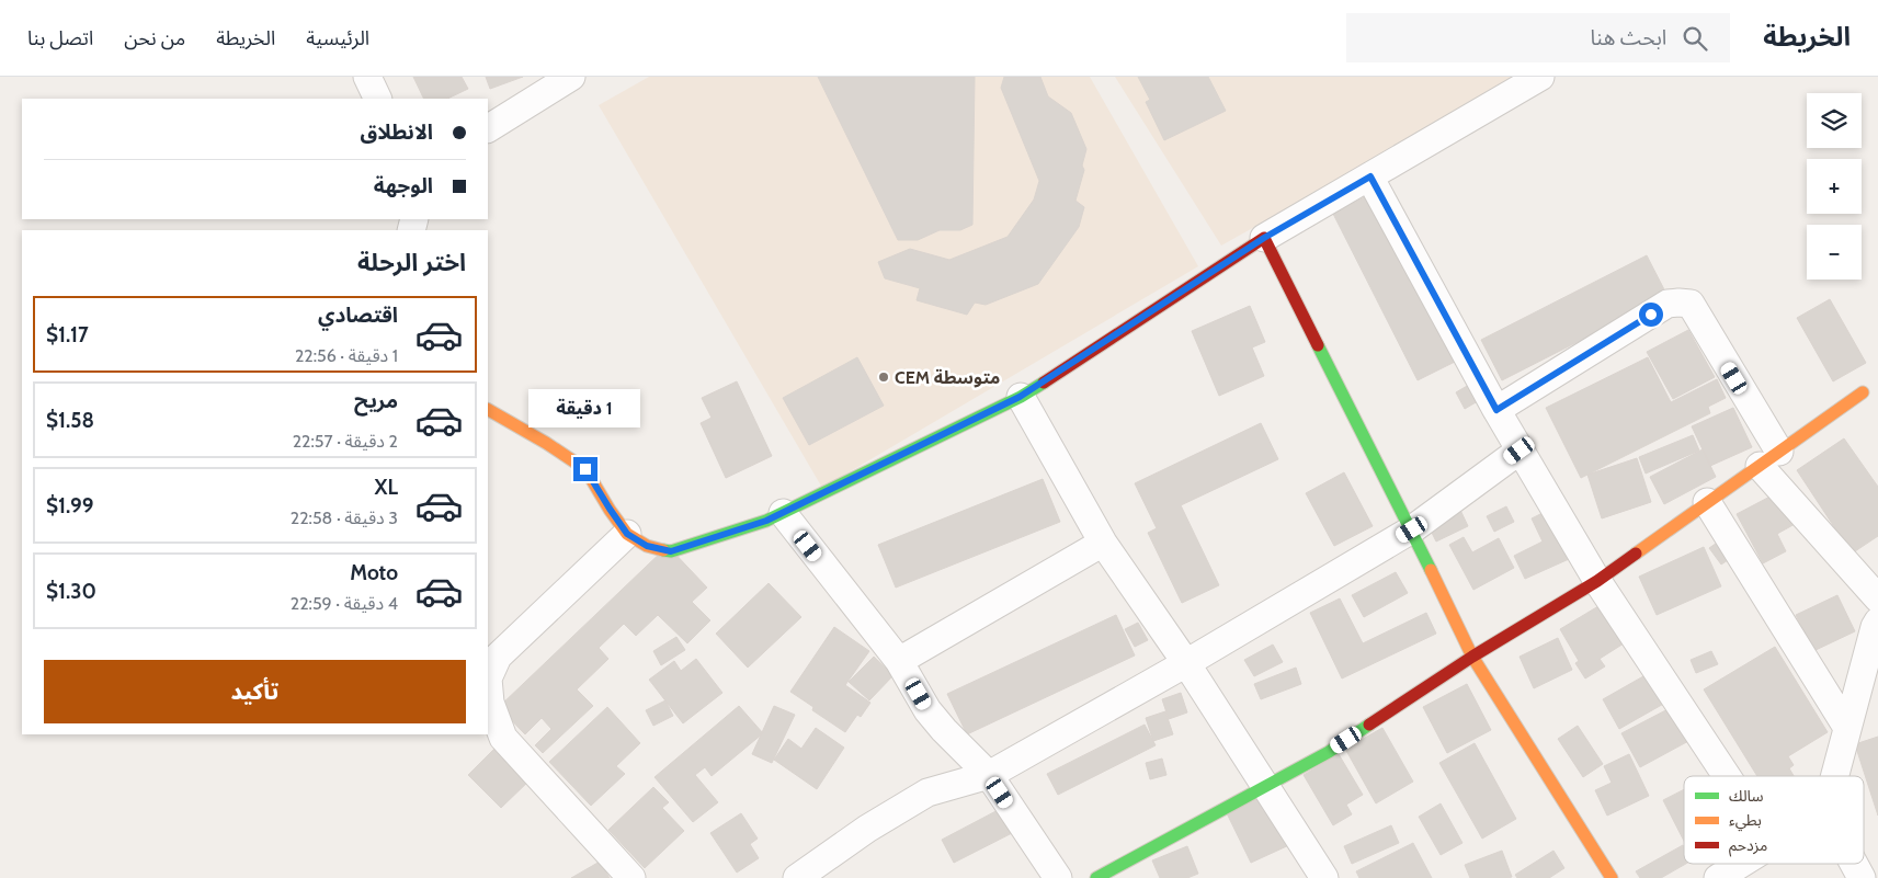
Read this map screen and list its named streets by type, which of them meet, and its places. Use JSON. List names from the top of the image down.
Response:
{
  "places": ["CEM متوسطة"],
  "legend": ["سالك", "بطيء", "مزدحم"],
  "page": {
    "header": "الخريطة",
    "search": "ابحث هنا",
    "nav": [
      "الرئيسية",
      "الخريطة",
      "من نحن",
      "اتصل بنا"
    ],
    "map_buttons": ["+", "−"],
    "banner": ["الانطلاق", "الوجهة"],
    "heading": "اختر الرحلة",
    "list": [
      {
        "name": "اقتصادي",
        "note": "1 دقيقة · 22:56",
        "value": "$1.17"
      },
      {
        "name": "مريح",
        "note": "2 دقيقة · 22:57",
        "value": "$1.58"
      },
      {
        "name": "XL",
        "note": "3 دقيقة · 22:58",
        "value": "$1.99"
      },
      {
        "name": "Moto",
        "note": "4 دقيقة · 22:59",
        "value": "$1.30"
      }
    ],
    "bubble": "1 دقيقة",
    "buttons": "تأكيد"
  }
}
